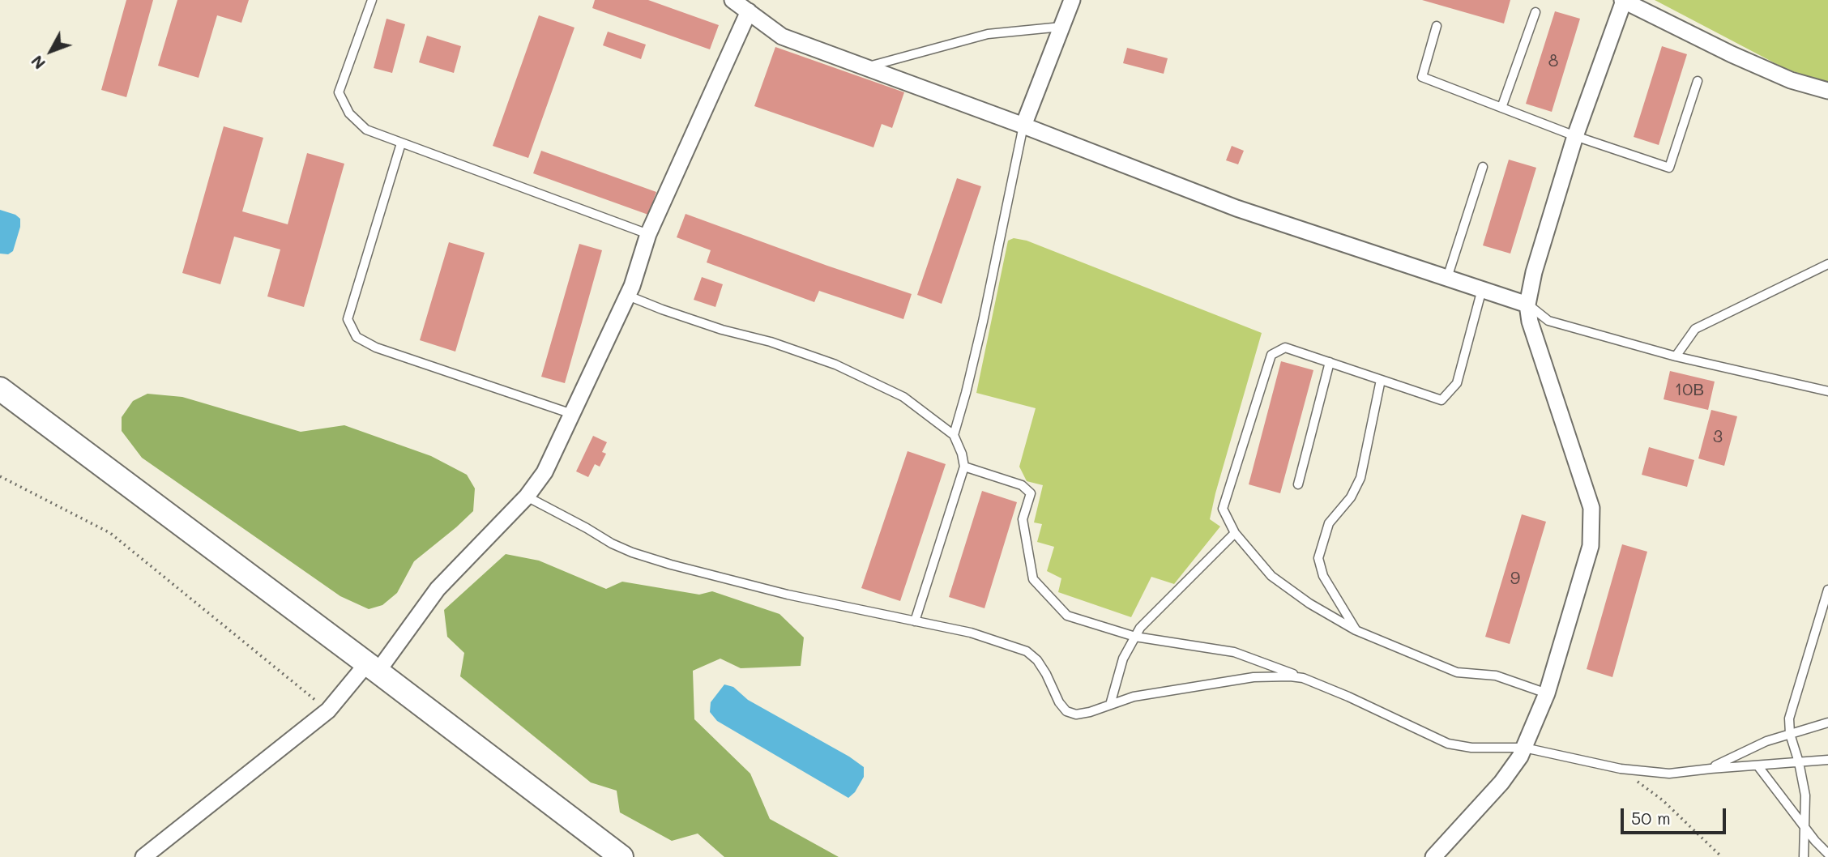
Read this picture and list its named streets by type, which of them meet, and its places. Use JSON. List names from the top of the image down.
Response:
{
  "house_numbers": [
    "8",
    "10В",
    "3",
    "9"
  ],
  "scale_bar": "50 m",
  "north": "bottom left"
}
